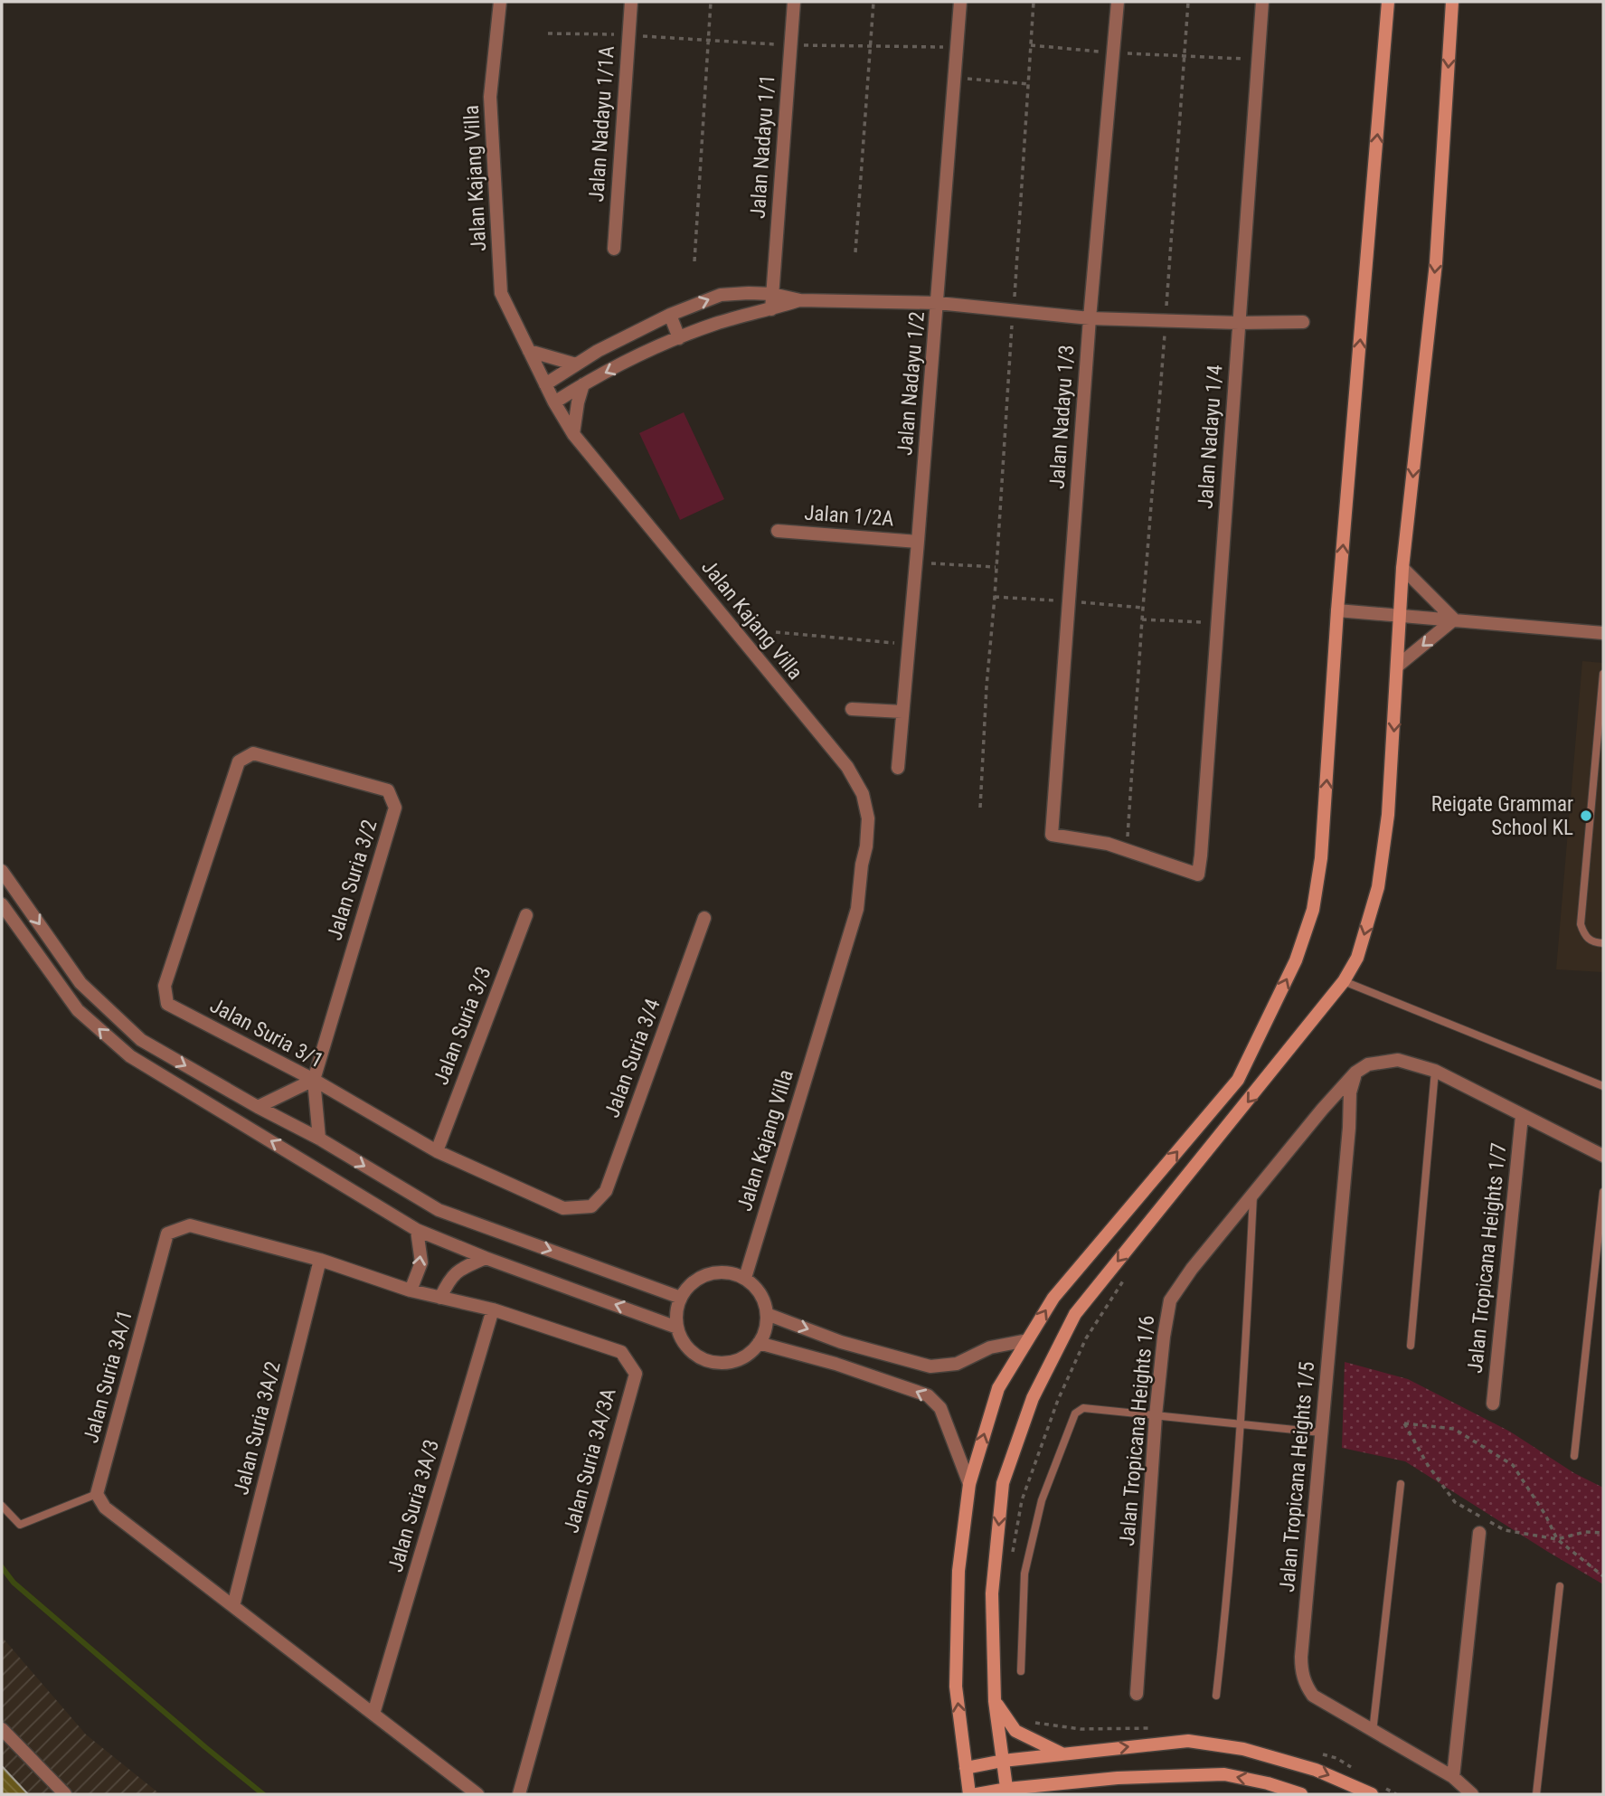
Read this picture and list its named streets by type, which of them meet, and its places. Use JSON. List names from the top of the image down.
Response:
{
  "streets": {
    "street": [
      "Jalan Nadayu 1/1A",
      "Jalan Nadayu 1/1",
      "Jalan Kajang Villa",
      "Jalan Nadayu 1/2",
      "Jalan Nadayu 1/3",
      "Jalan Nadayu 1/4",
      "Jalan 1/2A",
      "Jalan Suria 3/2",
      "Jalan Suria 3/3",
      "Jalan Suria 3/1",
      "Jalan Suria 3/4",
      "Jalan Tropicana Heights 1/7",
      "Jalan Suria 3A/1",
      "Jalan Suria 3A/2",
      "Jalan Tropicana Heights 1/6",
      "Jalan Suria 3A/3A",
      "Jalan Tropicana Heights 1/5",
      "Jalan Suria 3A/3"
    ]
  },
  "crossings": [
    ["Jalan Nadayu 1/2", "Jalan 1/2A"],
    ["Jalan Nadayu 1/3", "Jalan Nadayu 1/4"],
    ["Jalan Suria 3/2", "Jalan Suria 3/1"],
    ["Jalan Suria 3/3", "Jalan Suria 3/1"],
    ["Jalan Suria 3/1", "Jalan Suria 3/4"],
    ["Jalan Suria 3A/1", "Jalan Suria 3A/2"],
    ["Jalan Suria 3A/1", "Jalan Suria 3A/3A"],
    ["Jalan Tropicana Heights 1/6", "Jalan Tropicana Heights 1/5"],
    ["Jalan Suria 3A/3A", "Jalan Suria 3A/3"]
  ],
  "places": ["Reigate Grammar School KL"]
}
